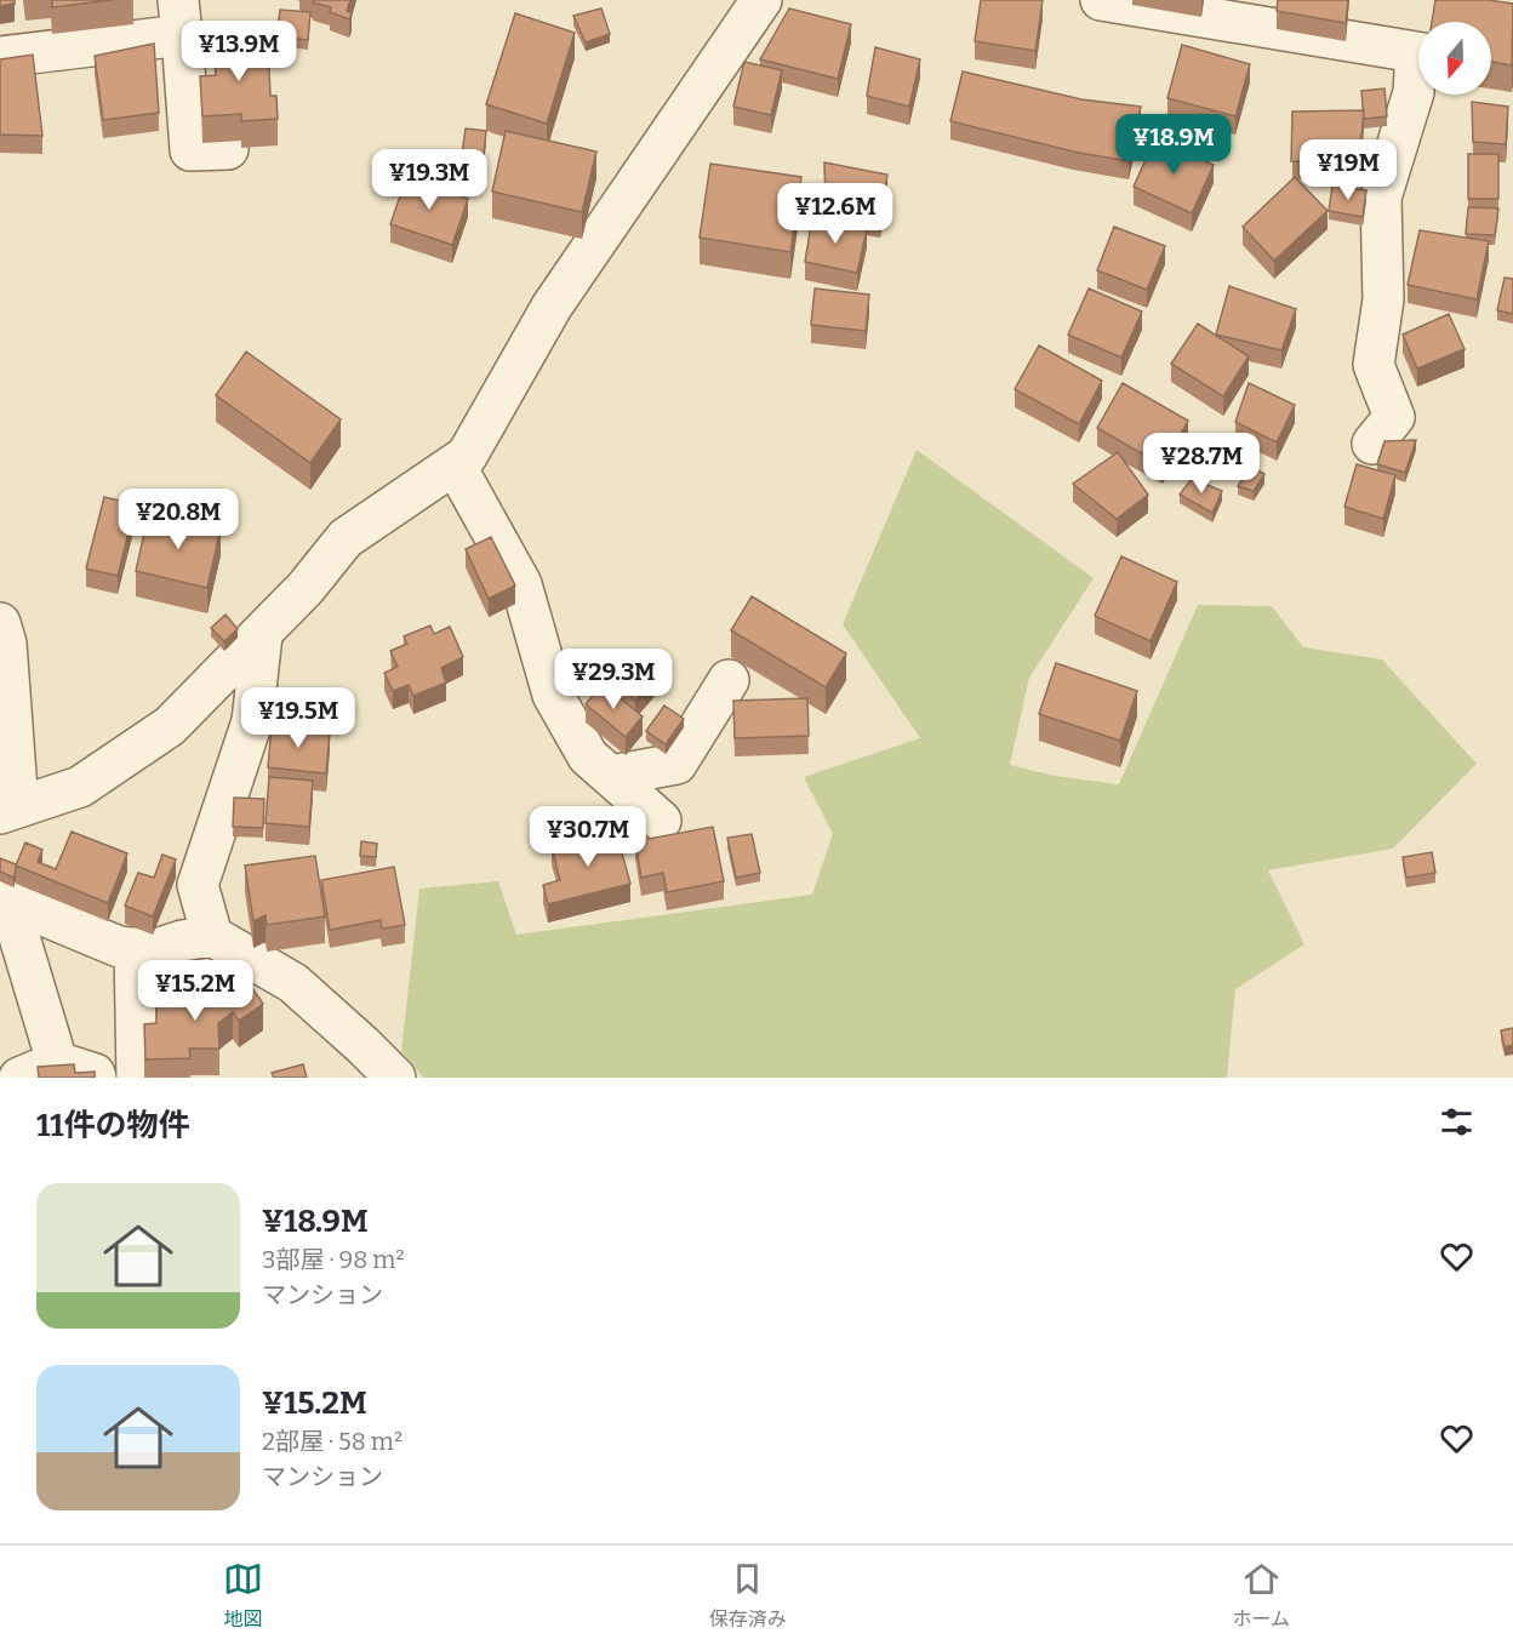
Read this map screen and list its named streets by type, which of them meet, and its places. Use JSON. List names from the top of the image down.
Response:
{
  "north": "bottom",
  "page": {
    "price": [
      "¥13.9M",
      "¥18.9M",
      "¥19M",
      "¥19.3M",
      "¥12.6M",
      "¥28.7M",
      "¥20.8M",
      "¥29.3M",
      "¥19.5M",
      "¥30.7M",
      "¥15.2M"
    ],
    "heading": "11件の物件",
    "list": [
      {
        "name": "¥18.9M",
        "note": "3部屋 · 98 m² · マンション"
      },
      {
        "name": "¥15.2M",
        "note": "2部屋 · 58 m² · マンション"
      }
    ],
    "tabs": ["地図", "保存済み", "ホーム"]
  }
}
